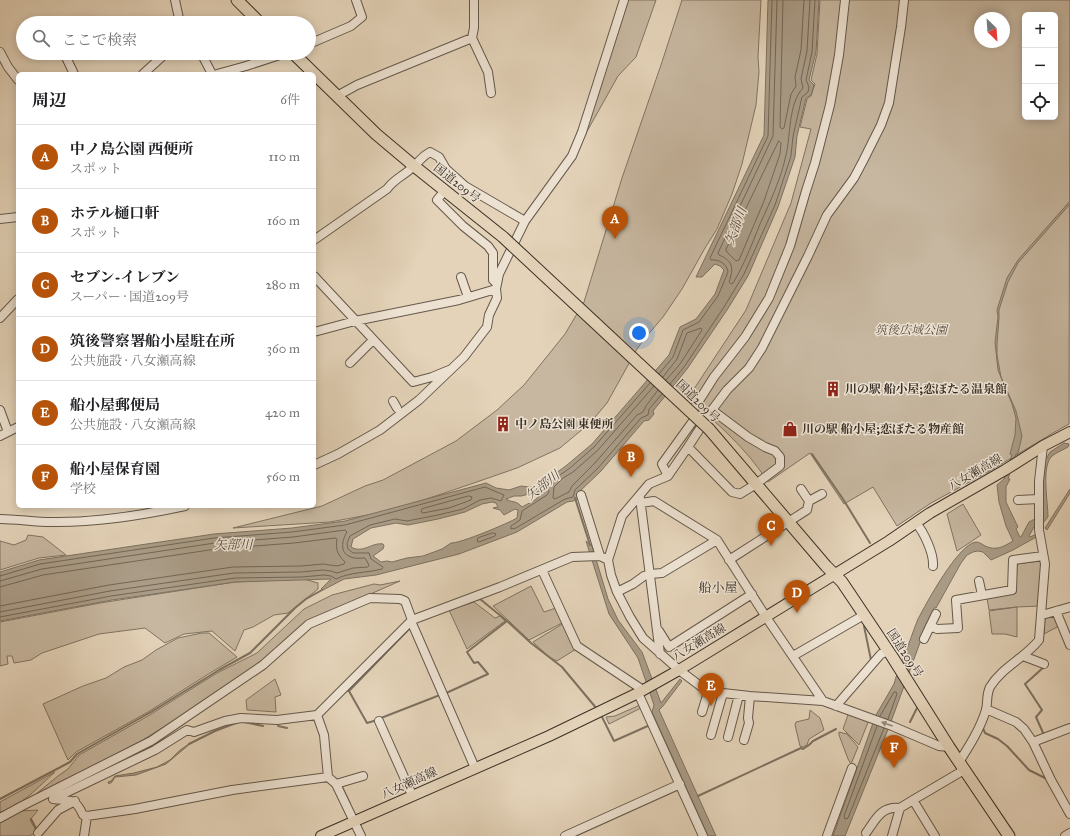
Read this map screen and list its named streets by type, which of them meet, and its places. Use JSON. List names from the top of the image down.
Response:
{
  "streets": {
    "highway": ["国道209号"],
    "main road": ["八女瀬高線"]
  },
  "crossings": [
    ["国道209号", "八女瀬高線"]
  ],
  "districts": ["船小屋"],
  "water": ["矢部川"],
  "parks": ["筑後広域公園"],
  "places": {
    "building": ["川の駅 船小屋;恋ぼたる温泉館", "中ノ島公園 東便所"],
    "shop": ["川の駅 船小屋;恋ぼたる物産館"]
  },
  "north": "bottom right",
  "page": {
    "map_buttons": ["+", "−"],
    "search": "ここで検索",
    "heading": ["周辺", "6件"],
    "list": [
      {
        "mark": "A",
        "name": "中ノ島公園 西便所",
        "note": "スポット",
        "value": "110 m"
      },
      {
        "mark": "B",
        "name": "ホテル樋口軒",
        "note": "スポット",
        "value": "160 m"
      },
      {
        "mark": "C",
        "name": "セブン-イレブン",
        "note": "スーパー · 国道209号",
        "value": "280 m"
      },
      {
        "mark": "D",
        "name": "筑後警察署船小屋駐在所",
        "note": "公共施設 · 八女瀬高線",
        "value": "360 m"
      },
      {
        "mark": "E",
        "name": "船小屋郵便局",
        "note": "公共施設 · 八女瀬高線",
        "value": "420 m"
      },
      {
        "mark": "F",
        "name": "船小屋保育園",
        "note": "学校",
        "value": "560 m"
      }
    ],
    "pins": [
      "A",
      "B",
      "C",
      "D",
      "E",
      "F"
    ]
  }
}
